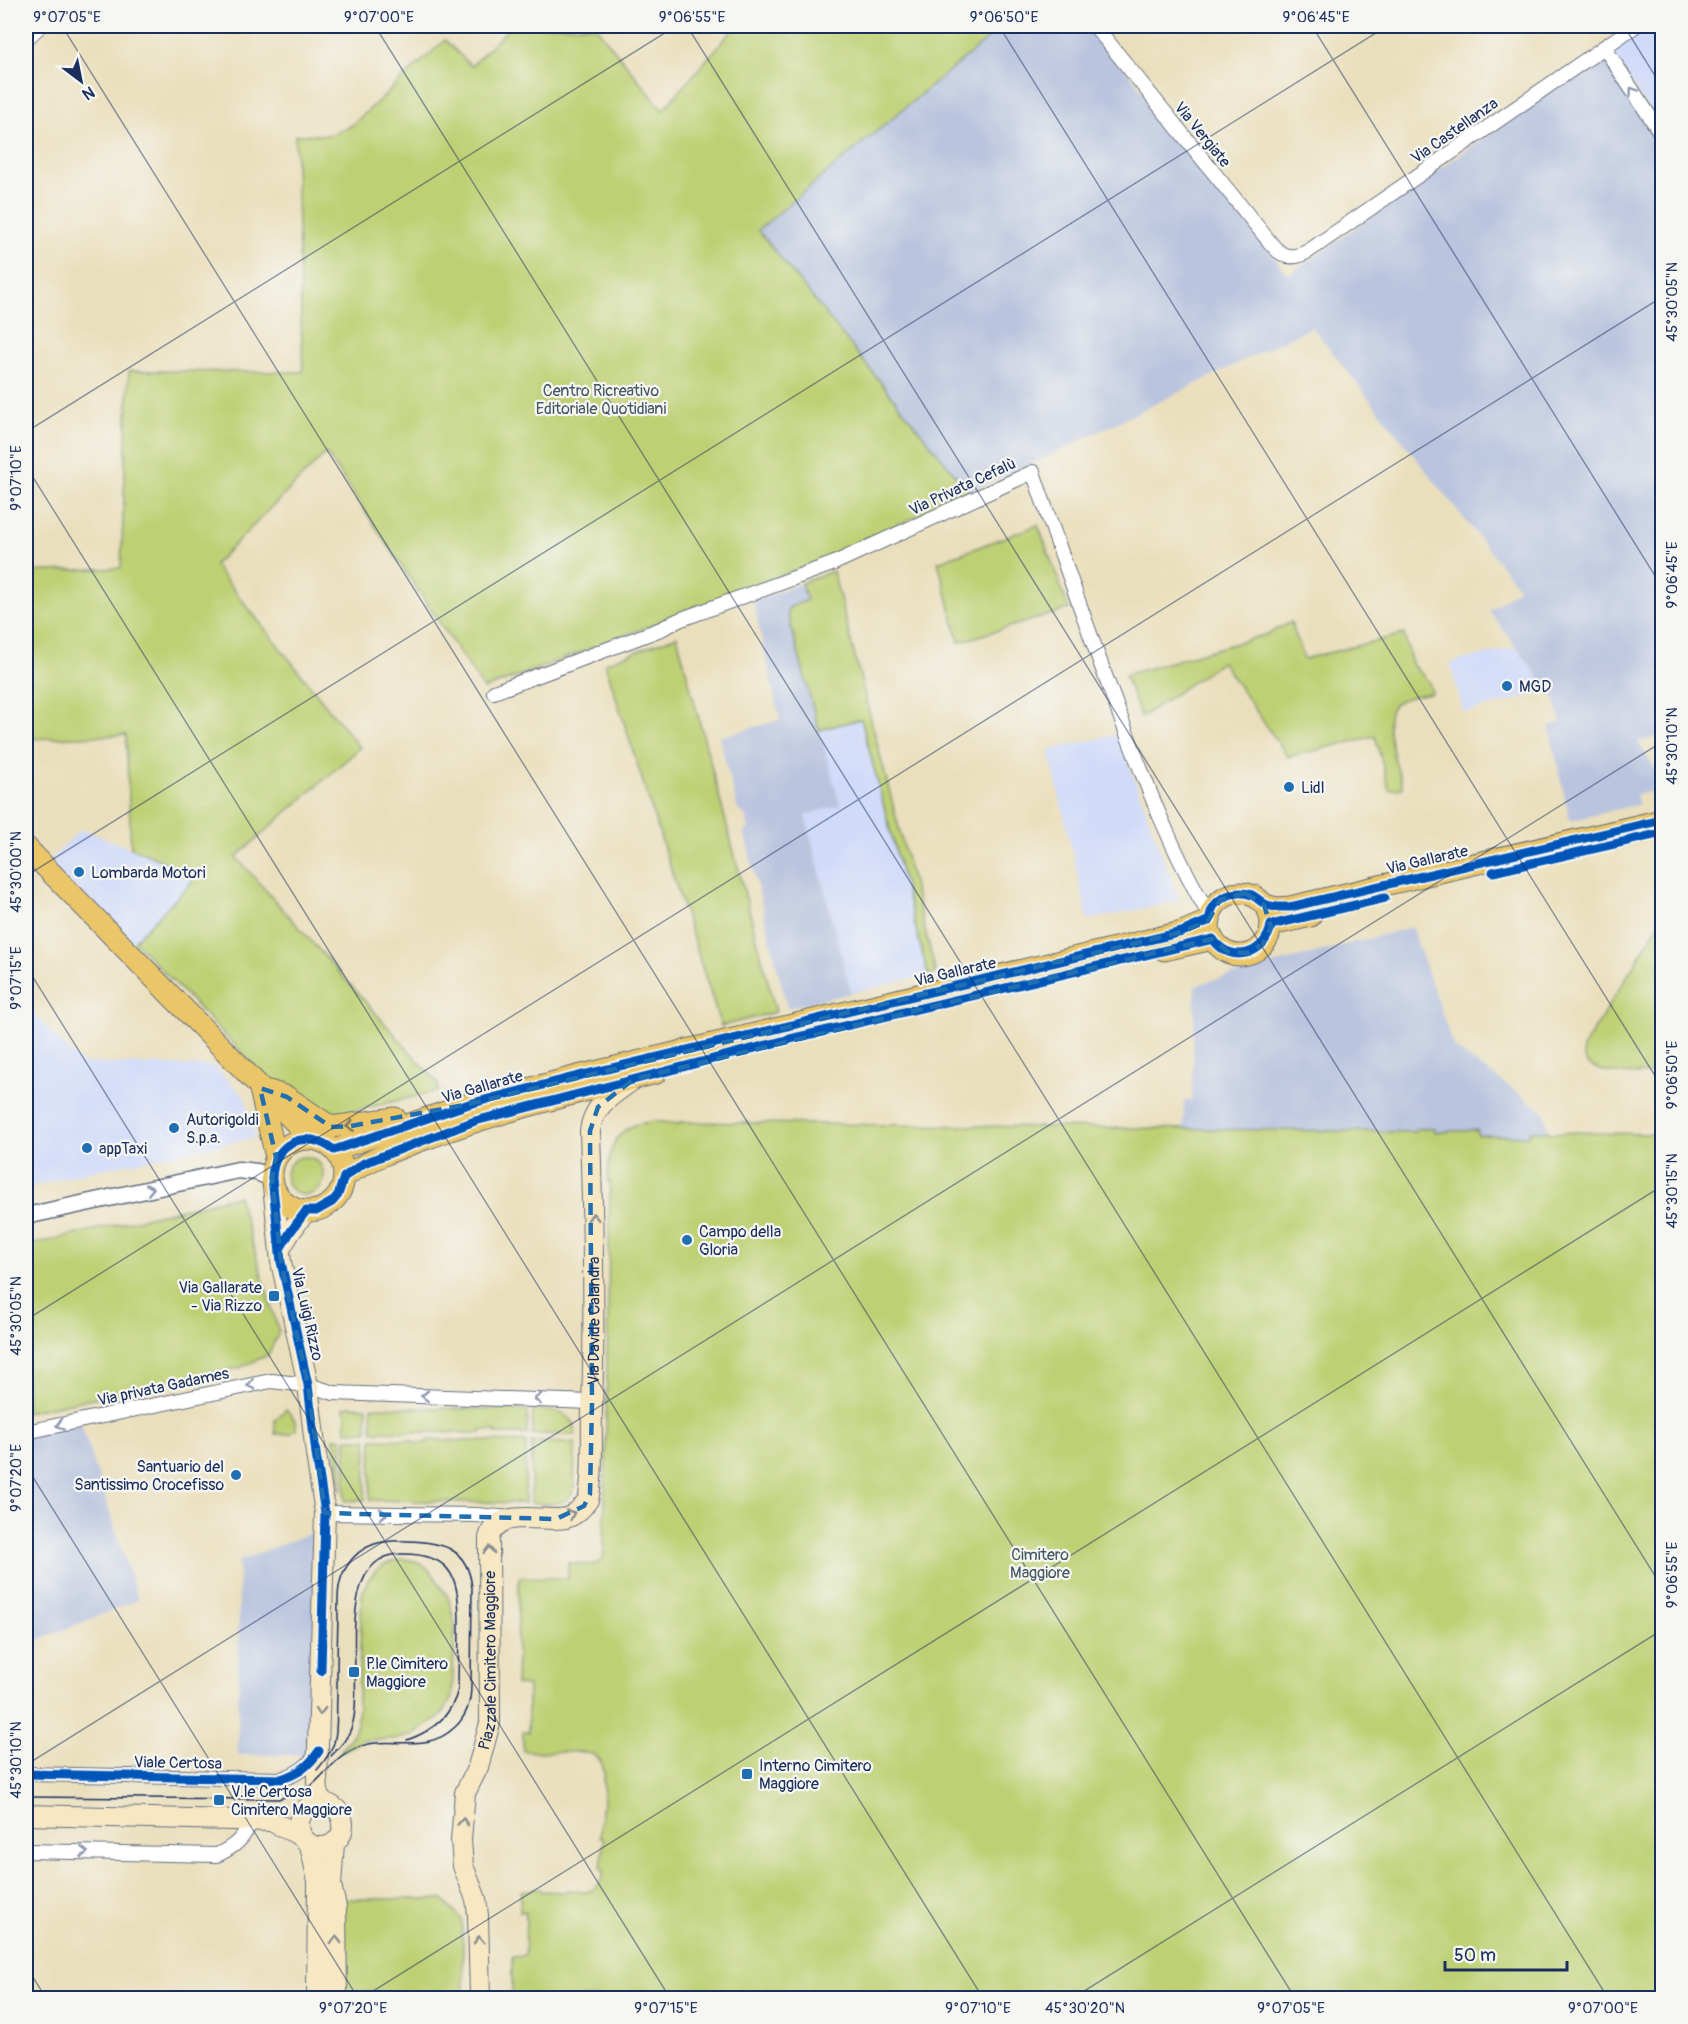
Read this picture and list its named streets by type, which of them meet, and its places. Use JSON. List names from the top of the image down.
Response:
{
  "streets": {
    "main road": [
      "Via Gallarate",
      "Via Luigi Rizzo",
      "Via Davide Calandra",
      "Piazzale Cimitero Maggiore"
    ],
    "street": [
      "Via Castellanza",
      "Via Vergiate",
      "Via Privata Cefalù",
      "Via privata Gadames",
      "Viale Certosa"
    ]
  },
  "crossings": [
    ["Via Castellanza", "Via Vergiate"],
    ["Via Privata Cefalù", "Via Gallarate"],
    ["Via Gallarate", "Via Luigi Rizzo"],
    ["Via Gallarate", "Via Davide Calandra"],
    ["Via Luigi Rizzo", "Via privata Gadames"],
    ["Via Davide Calandra", "Piazzale Cimitero Maggiore"]
  ],
  "one_way": ["Via Davide Calandra", "Via privata Gadames"],
  "parks": ["Centro Ricreativo Editoriale Quotidiani", "Cimitero Maggiore"],
  "places": {
    "other": [
      "MGD",
      "Lidl",
      "Lombarda Motori",
      "Autorigoldi S.p.a.",
      "appTaxi",
      "Campo della Gloria",
      "Santuario del Santissimo Crocefisso"
    ],
    "transit": [
      "Via Gallarate - Via Rizzo",
      "P.le Cimitero Maggiore",
      "Interno Cimitero Maggiore",
      "V.le Certosa Cimitero Maggiore"
    ]
  },
  "scale_bar": "50 m",
  "north": "bottom right",
  "coordinates": [
    "9°07'05\"E",
    "9°07'00\"E",
    "9°06'55\"E",
    "9°06'50\"E",
    "9°06'45\"E",
    "45°30'05\"N",
    "9°07'10\"E",
    "45°30'10\"N",
    "45°30'00\"N",
    "9°07'15\"E",
    "45°30'15\"N",
    "9°07'20\"E",
    "45°30'20\"N"
  ]
}
